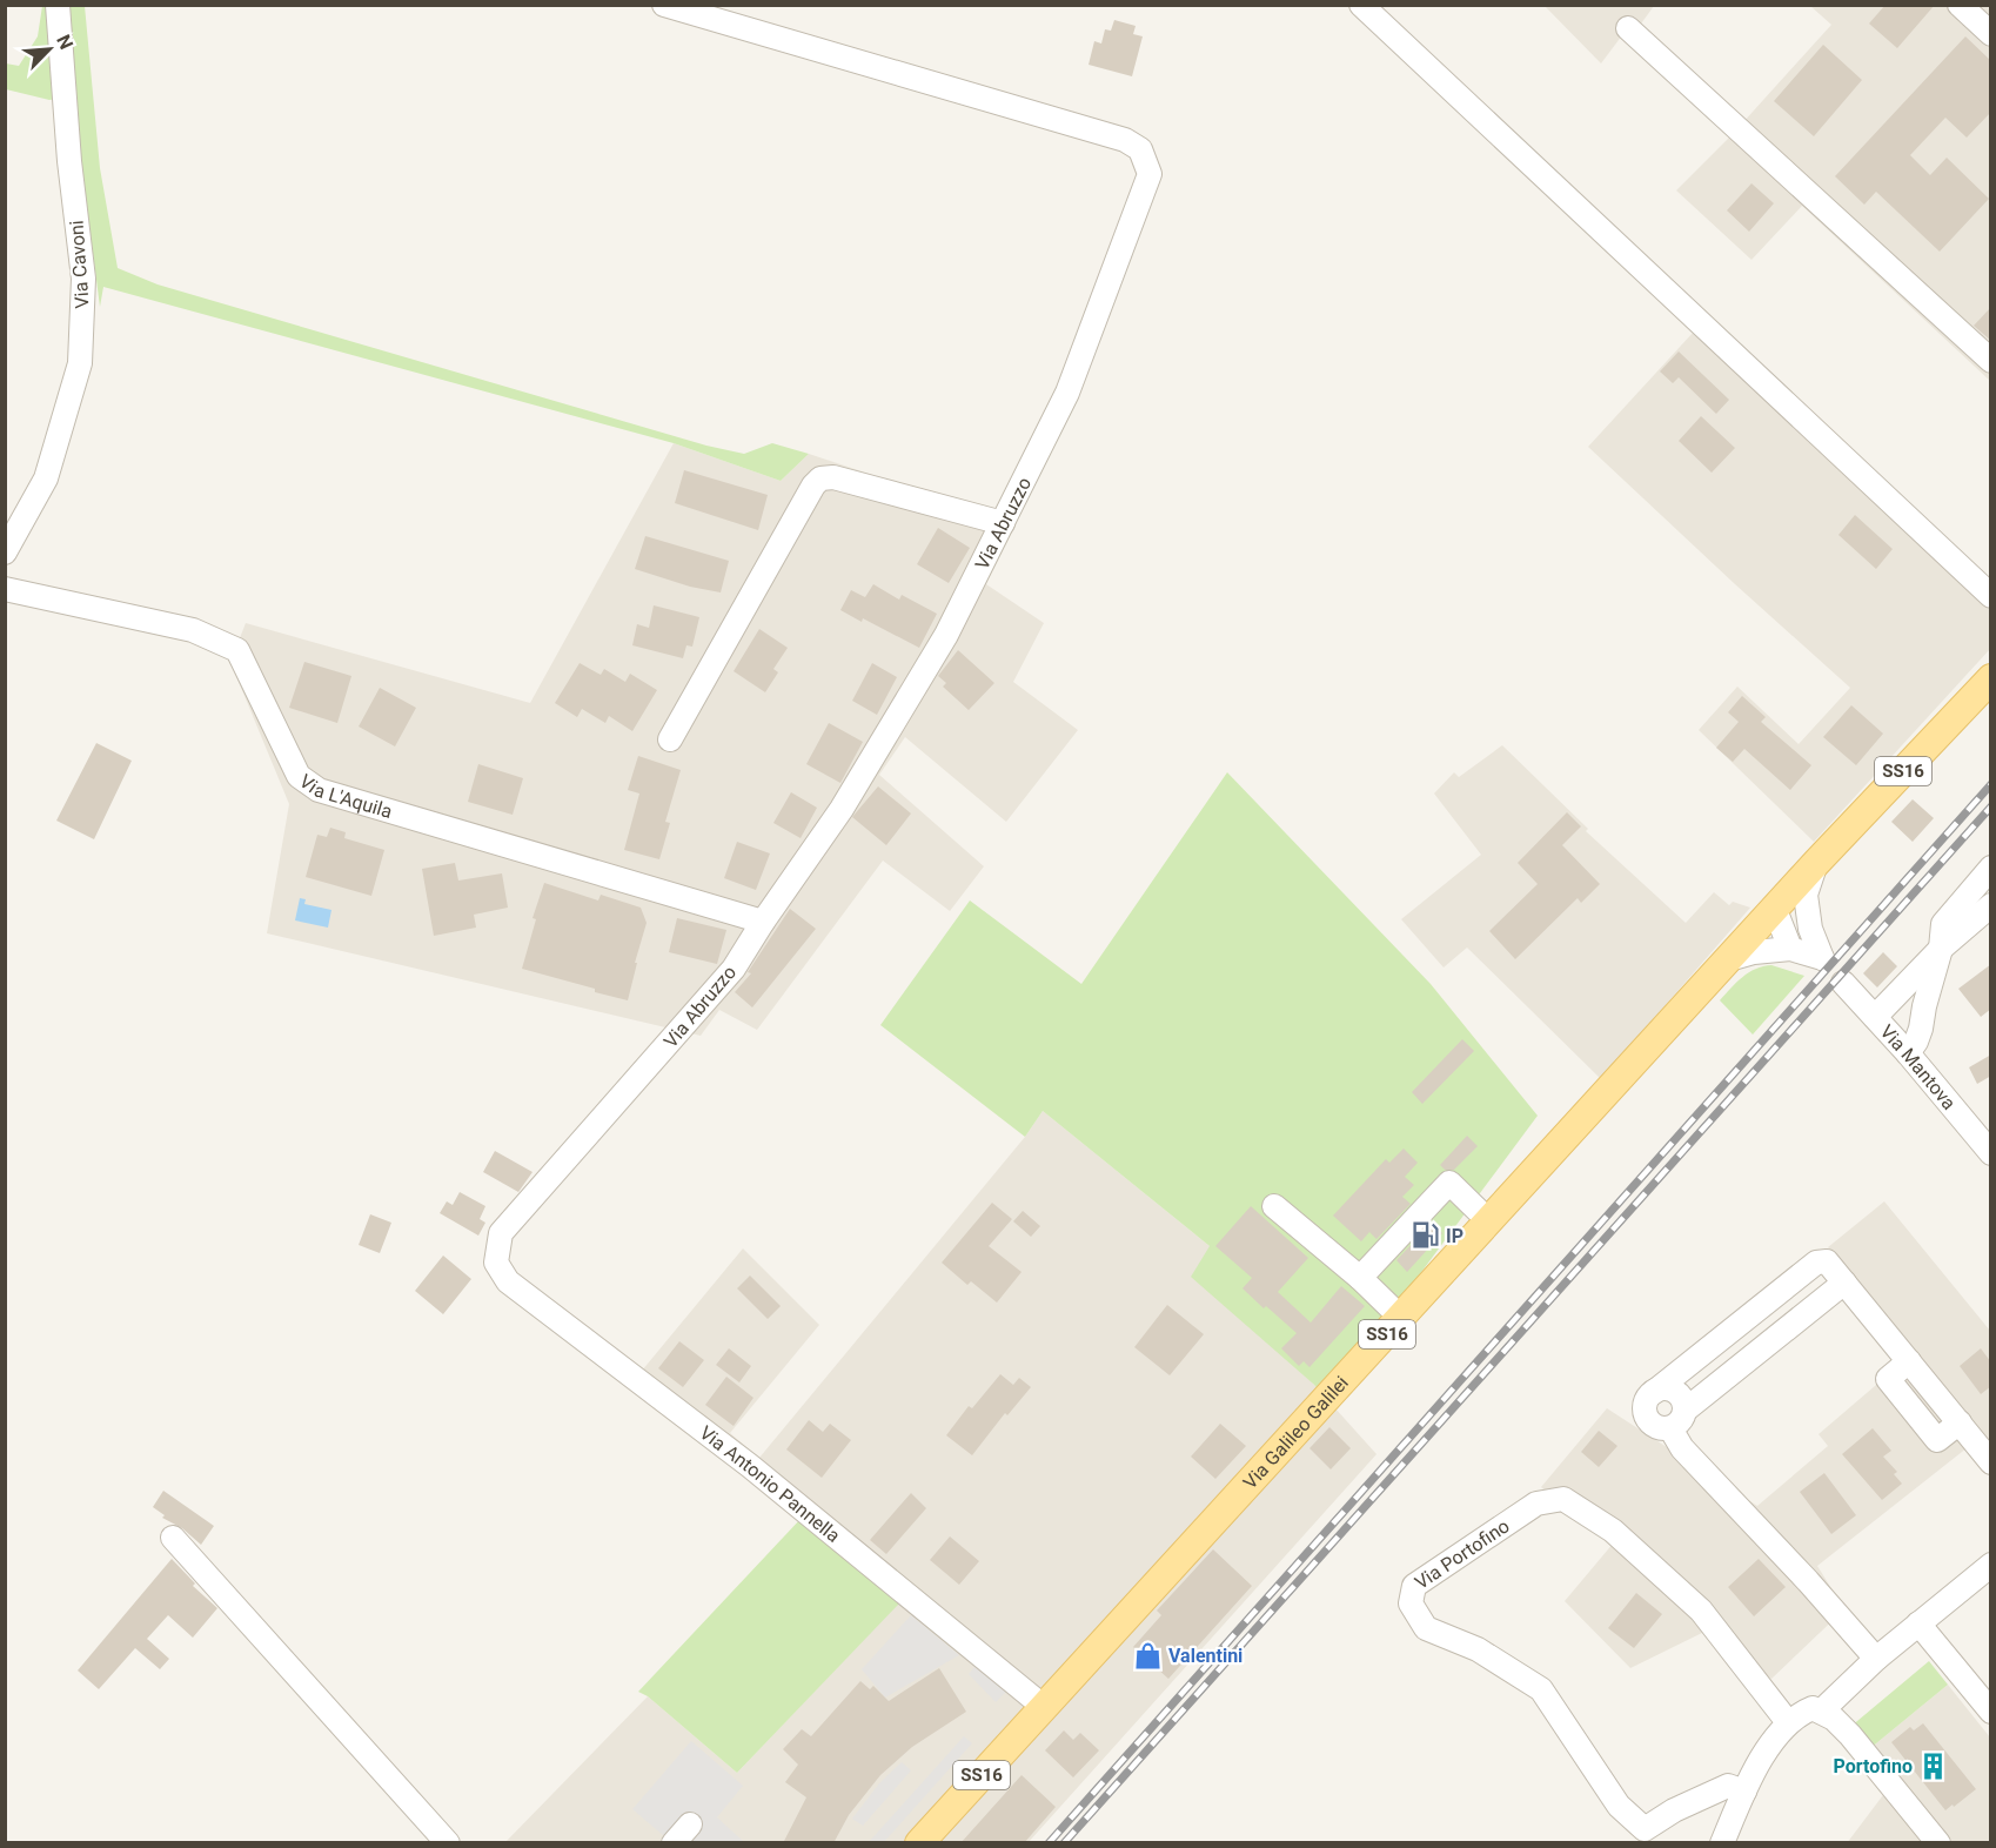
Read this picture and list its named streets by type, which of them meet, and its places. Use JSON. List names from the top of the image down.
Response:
{
  "streets": {
    "main road": ["SS16", "Via Galileo Galilei"],
    "street": [
      "Via Cavoni",
      "Via Abruzzo",
      "Via L'Aquila",
      "Via Mantova",
      "Via Antonio Pannella",
      "Via Portofino"
    ]
  },
  "crossings": [
    ["Via Abruzzo", "Via L'Aquila"],
    ["Via Abruzzo", "Via Antonio Pannella"],
    ["SS16", "Via Galileo Galilei"],
    ["Via Galileo Galilei", "Via Antonio Pannella"]
  ],
  "places": {
    "fuel station": ["IP"],
    "shop": ["Valentini"],
    "building": ["Portofino"]
  },
  "north": "top right"
}
